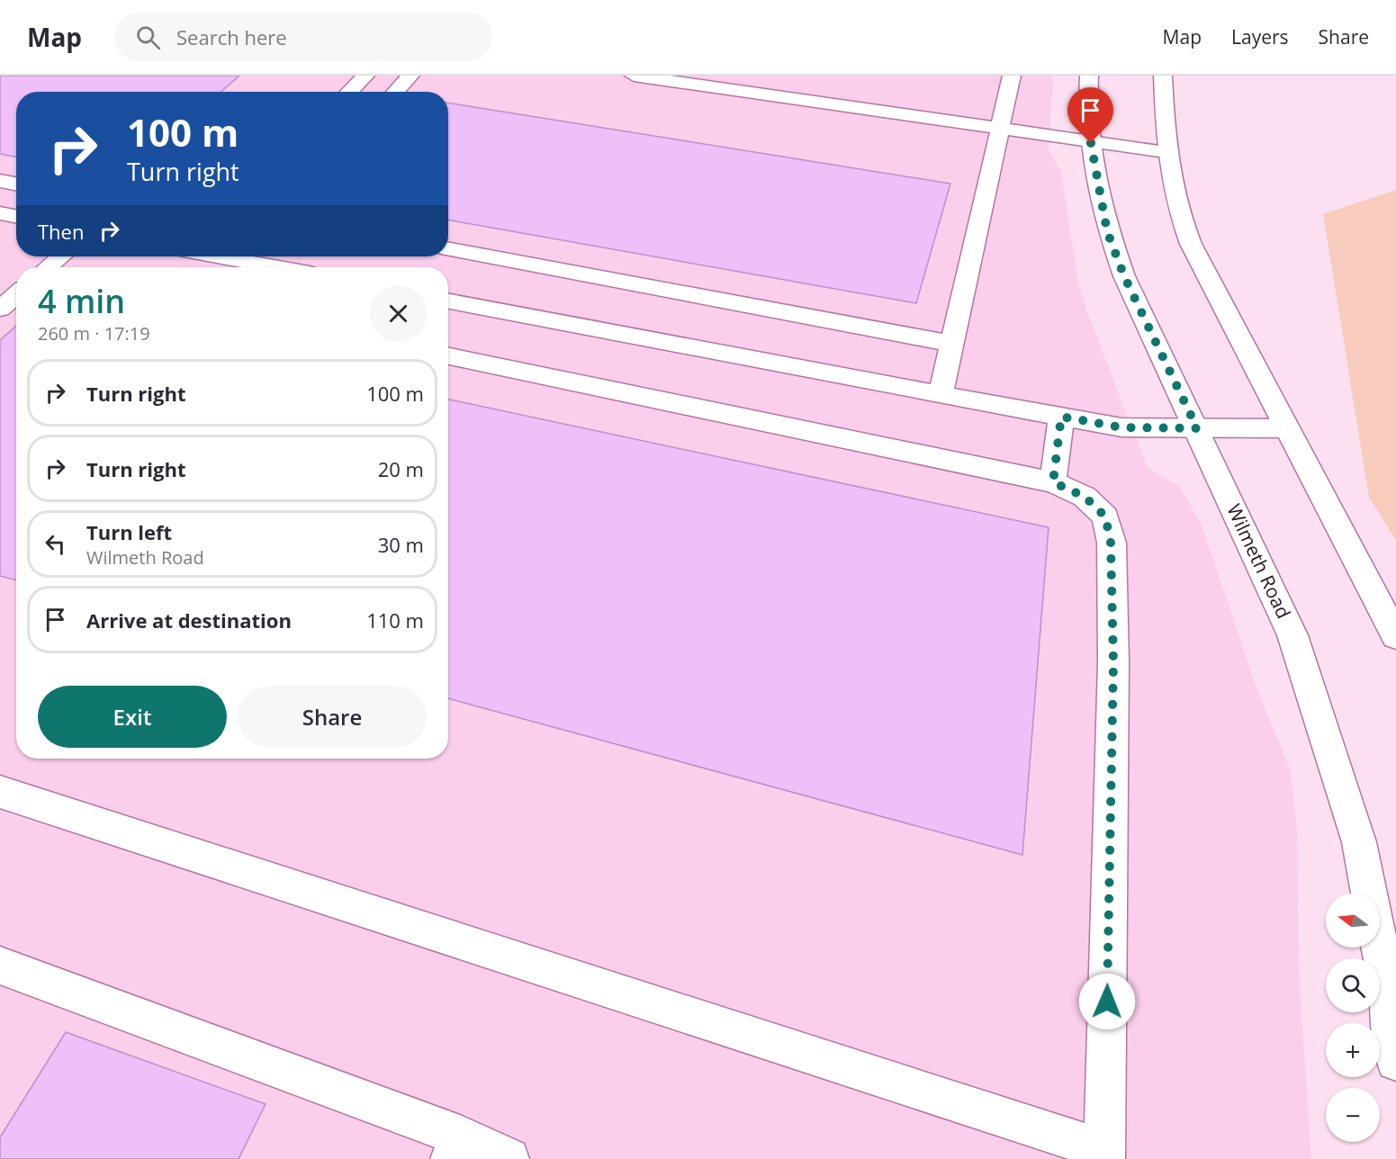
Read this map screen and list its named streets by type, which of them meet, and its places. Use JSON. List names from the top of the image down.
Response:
{
  "streets": {
    "main road": ["Wilmeth Road"]
  },
  "north": "left",
  "page": {
    "header": "Map",
    "search": "Search here",
    "nav": ["Map", "Layers", "Share"],
    "turn": ["100 m", "Turn right"],
    "then": "Then",
    "heading": ["4 min", "260 m · 17:19"],
    "list": [
      {
        "name": "Turn right",
        "value": "100 m"
      },
      {
        "name": "Turn right",
        "value": "20 m"
      },
      {
        "name": "Turn left",
        "note": "Wilmeth Road",
        "value": "30 m"
      },
      {
        "name": "Arrive at destination",
        "value": "110 m"
      }
    ],
    "buttons": ["Exit", "Share"],
    "map_buttons": ["+", "−"]
  }
}
